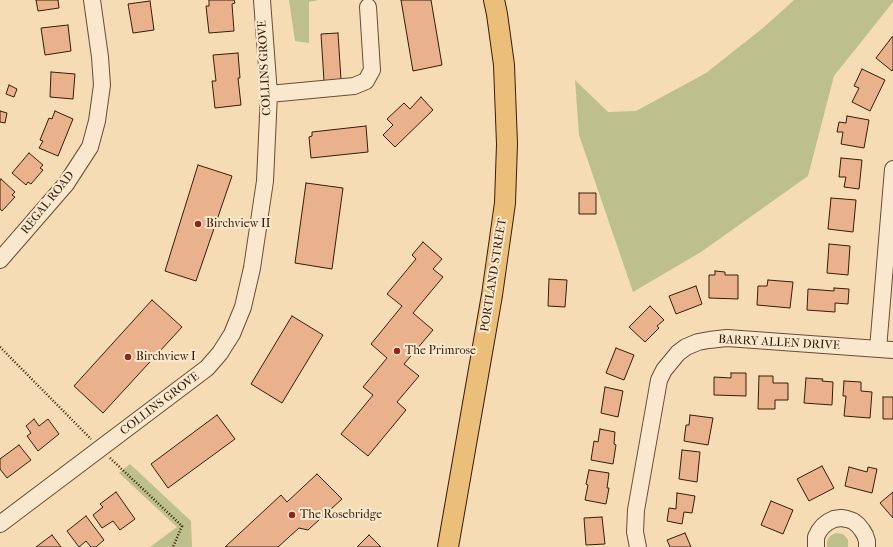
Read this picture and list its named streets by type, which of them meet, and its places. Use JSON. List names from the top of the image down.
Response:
{
  "streets": {
    "main road": ["PORTLAND STREET"],
    "street": ["COLLINS GROVE", "REGAL ROAD", "BARRY ALLEN DRIVE"]
  },
  "places": [
    "Birchview II",
    "The Primrose",
    "Birchview I",
    "The Rosebridge"
  ]
}
